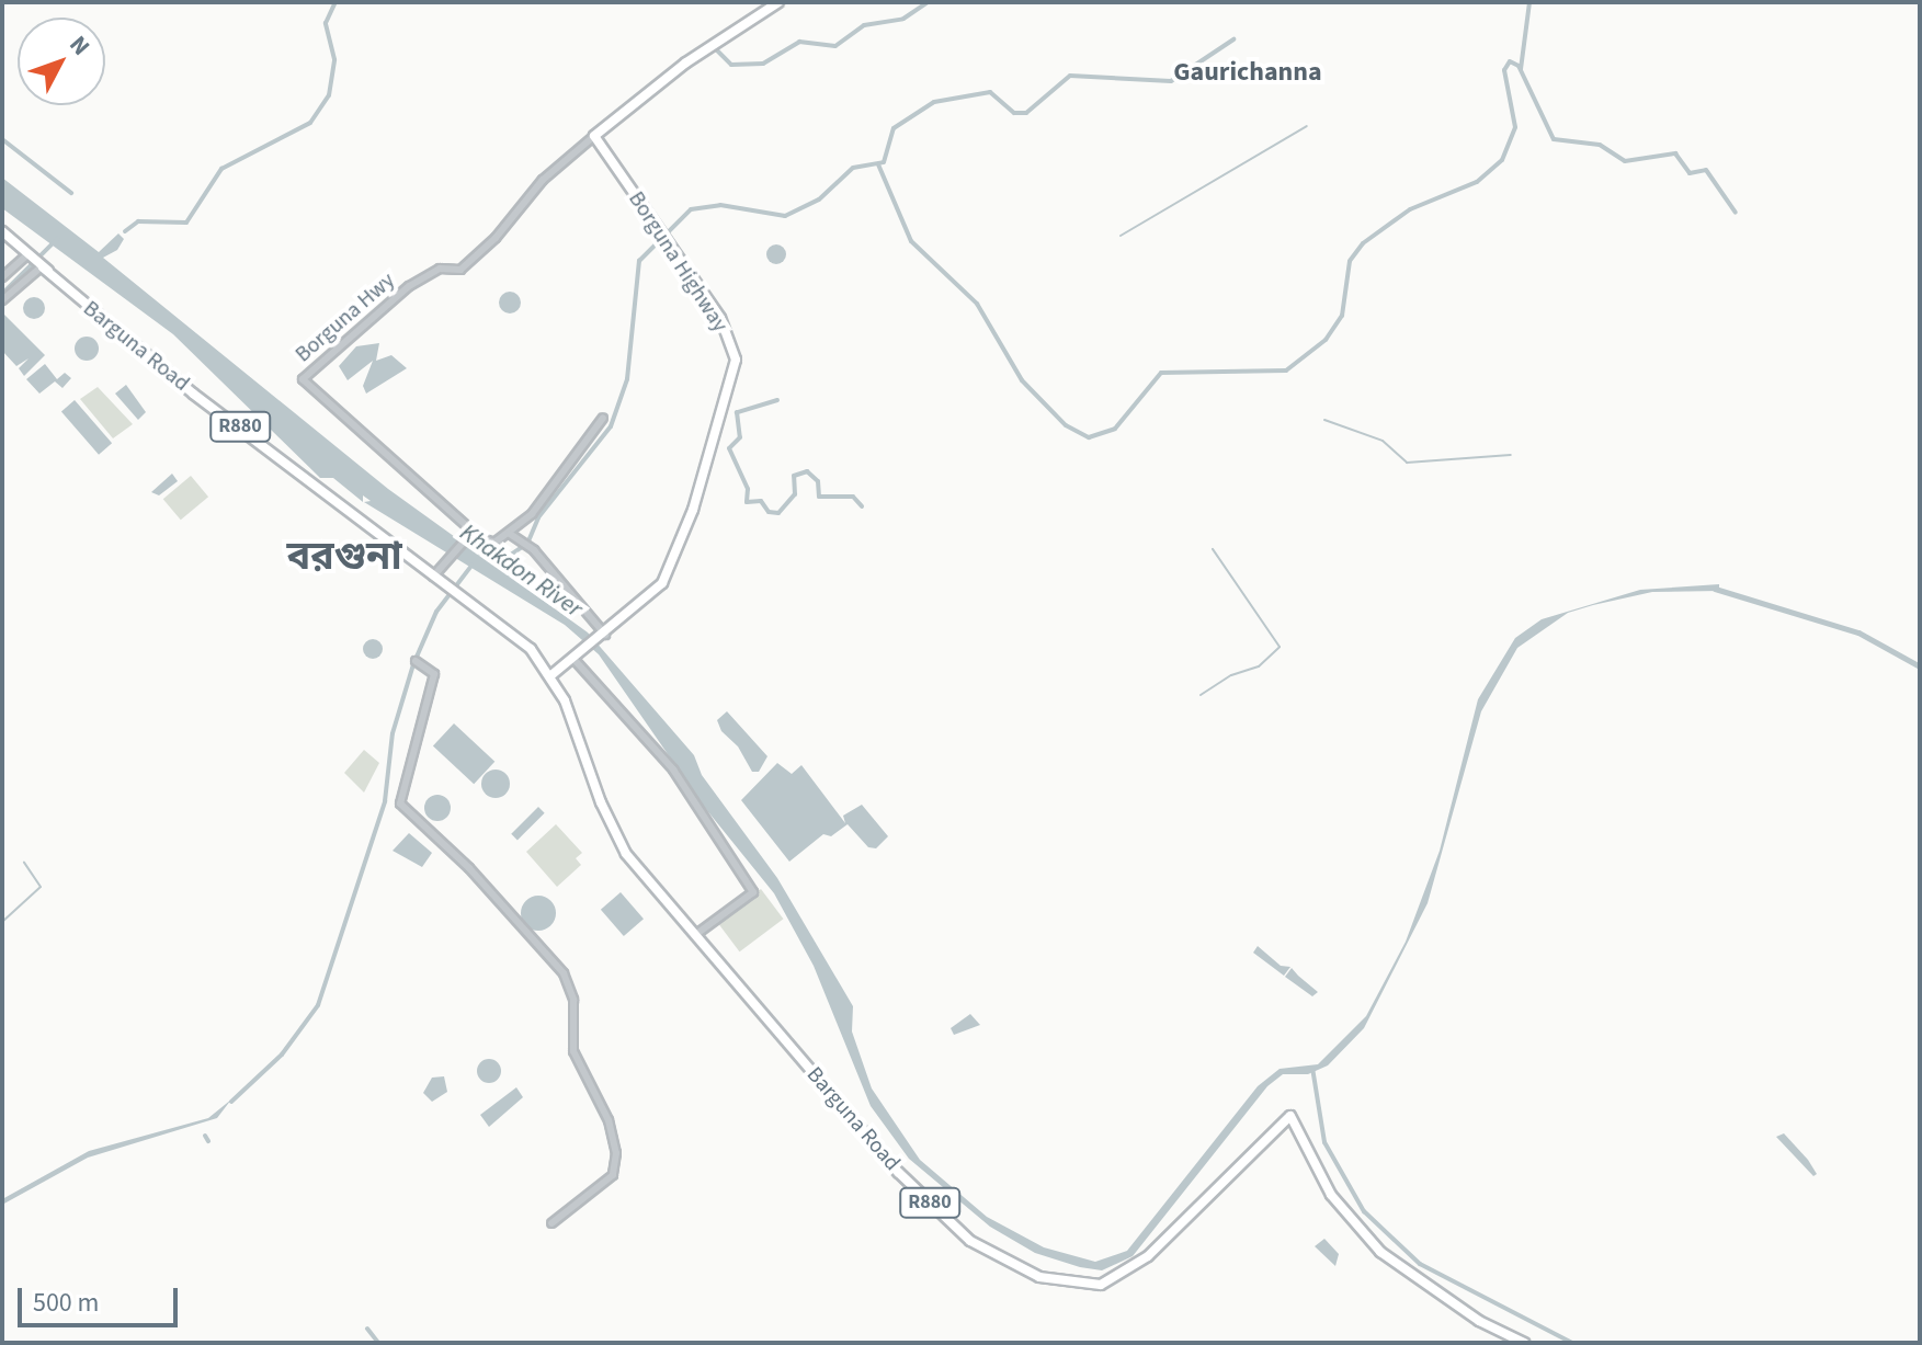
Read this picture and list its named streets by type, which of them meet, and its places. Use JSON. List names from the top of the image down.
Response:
{
  "streets": {
    "main road": ["Borguna Highway", "Barguna Road", "R880"],
    "street": ["Borguna Hwy"]
  },
  "crossings": [
    ["Borguna Highway", "Borguna Hwy"],
    ["Borguna Highway", "Barguna Road"]
  ],
  "districts": ["Gaurichanna", "বরগুনা"],
  "water": ["Khakdon River"],
  "scale_bar": "500 m",
  "north": "top right"
}
